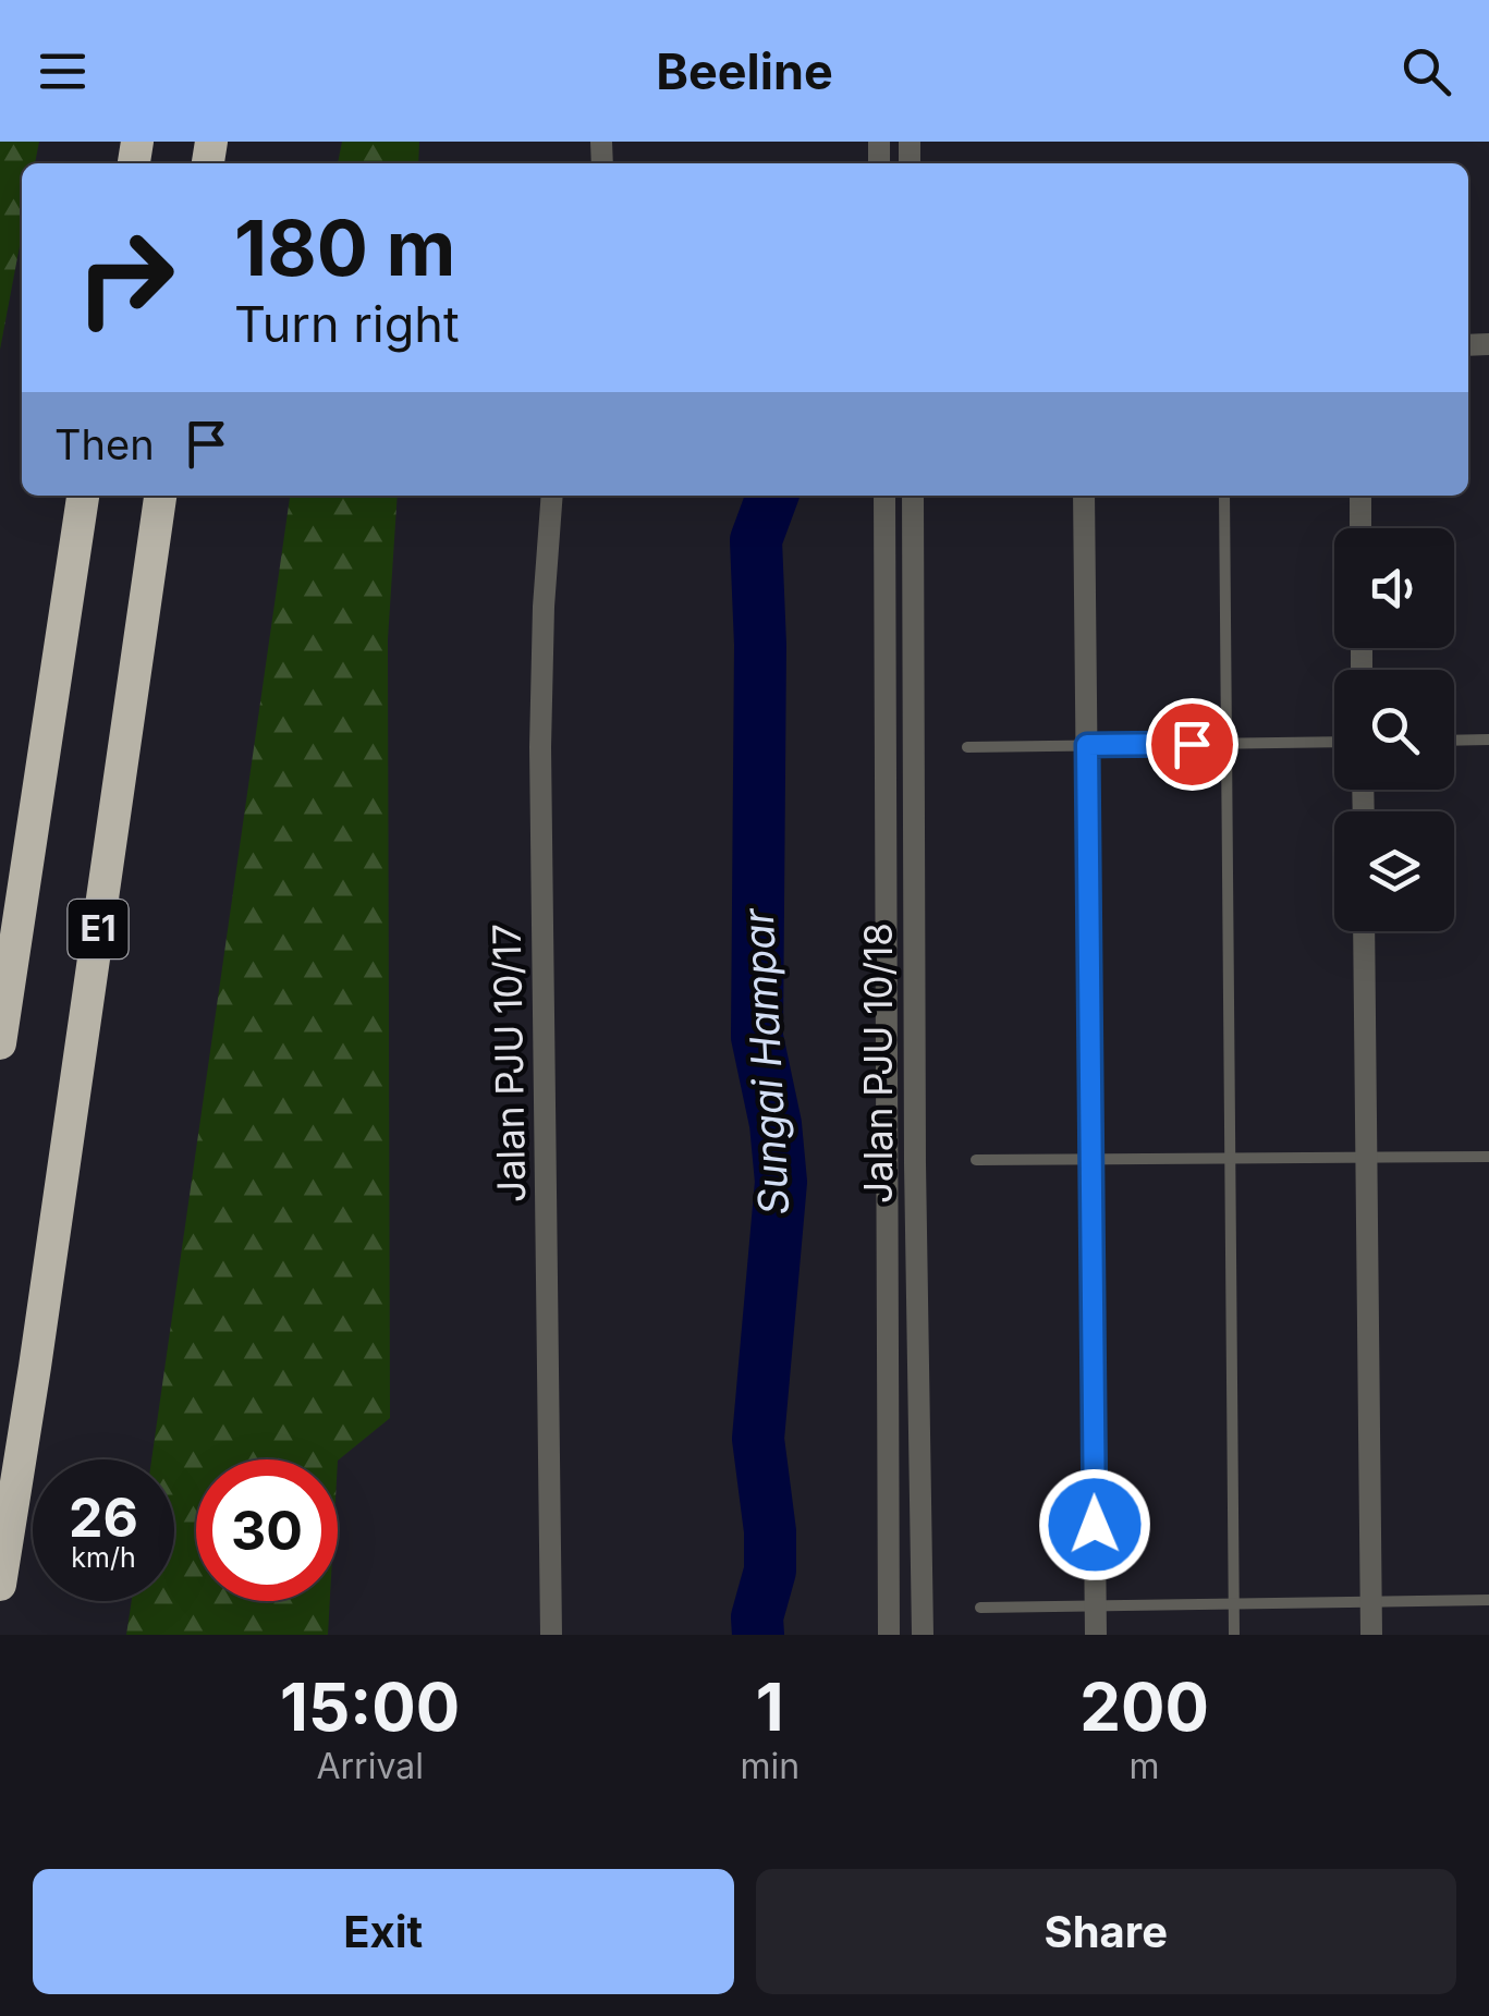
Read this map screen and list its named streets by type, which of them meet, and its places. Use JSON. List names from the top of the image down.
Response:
{
  "streets": {
    "highway": ["E1"],
    "street": ["Jalan PJU 10/17", "Jalan PJU 10/18"]
  },
  "water": ["Sungai Hampar"],
  "page": {
    "header": "Beeline",
    "turn": ["180 m", "Turn right"],
    "then": "Then",
    "speed": "26 km/h",
    "limit": "30",
    "eta": [
      "15:00",
      "Arrival",
      "1",
      "min",
      "200",
      "m"
    ],
    "buttons": ["Exit", "Share"]
  }
}
